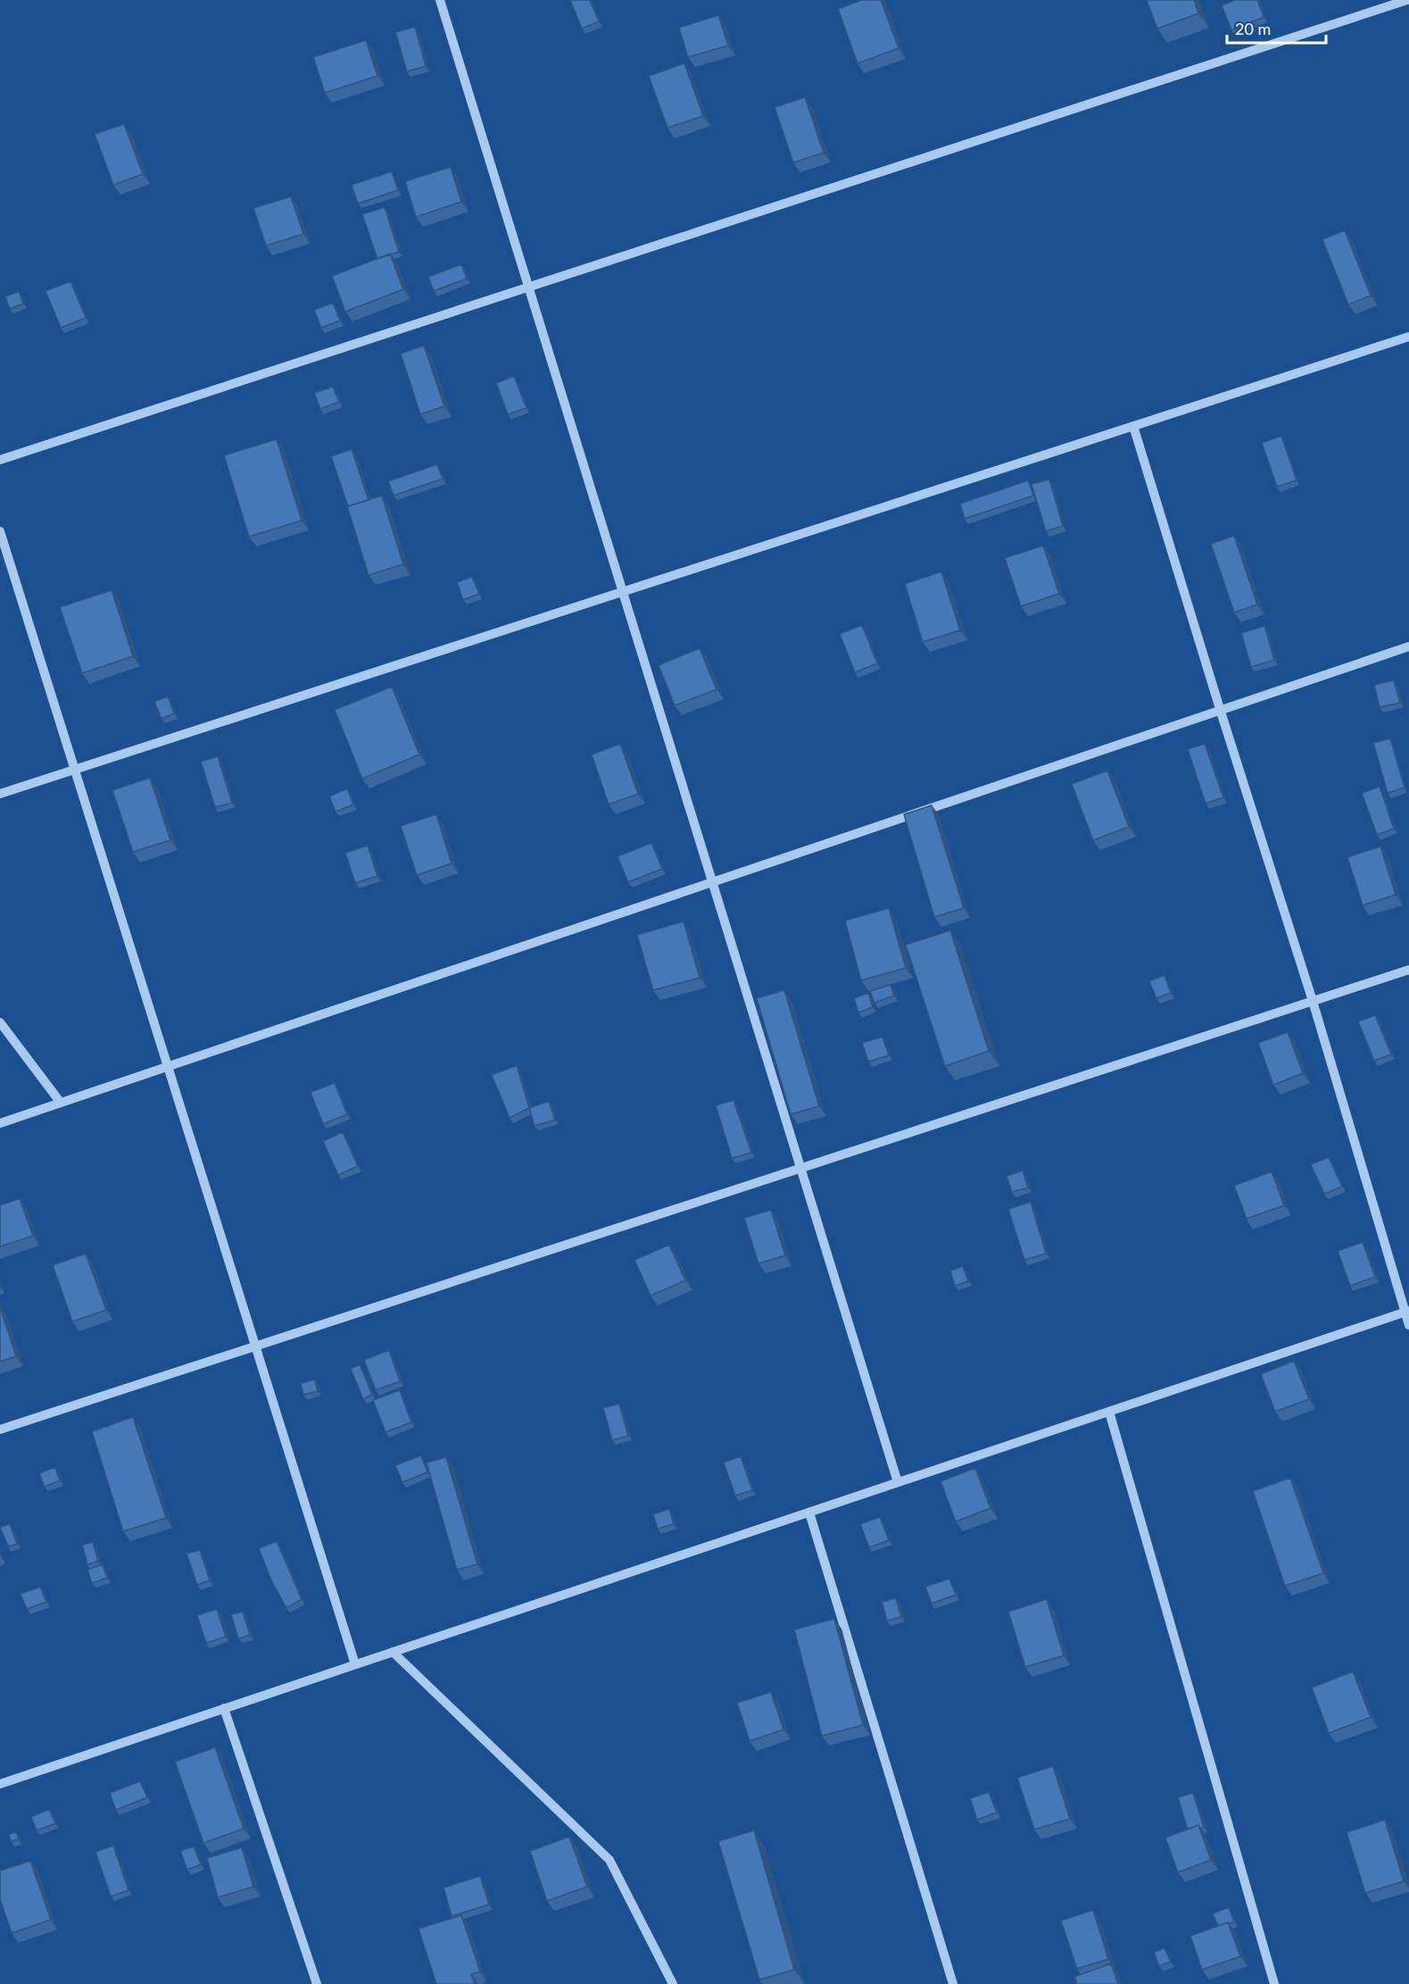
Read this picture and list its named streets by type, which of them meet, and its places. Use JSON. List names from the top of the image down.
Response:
{
  "scale_bar": "20 m"
}
